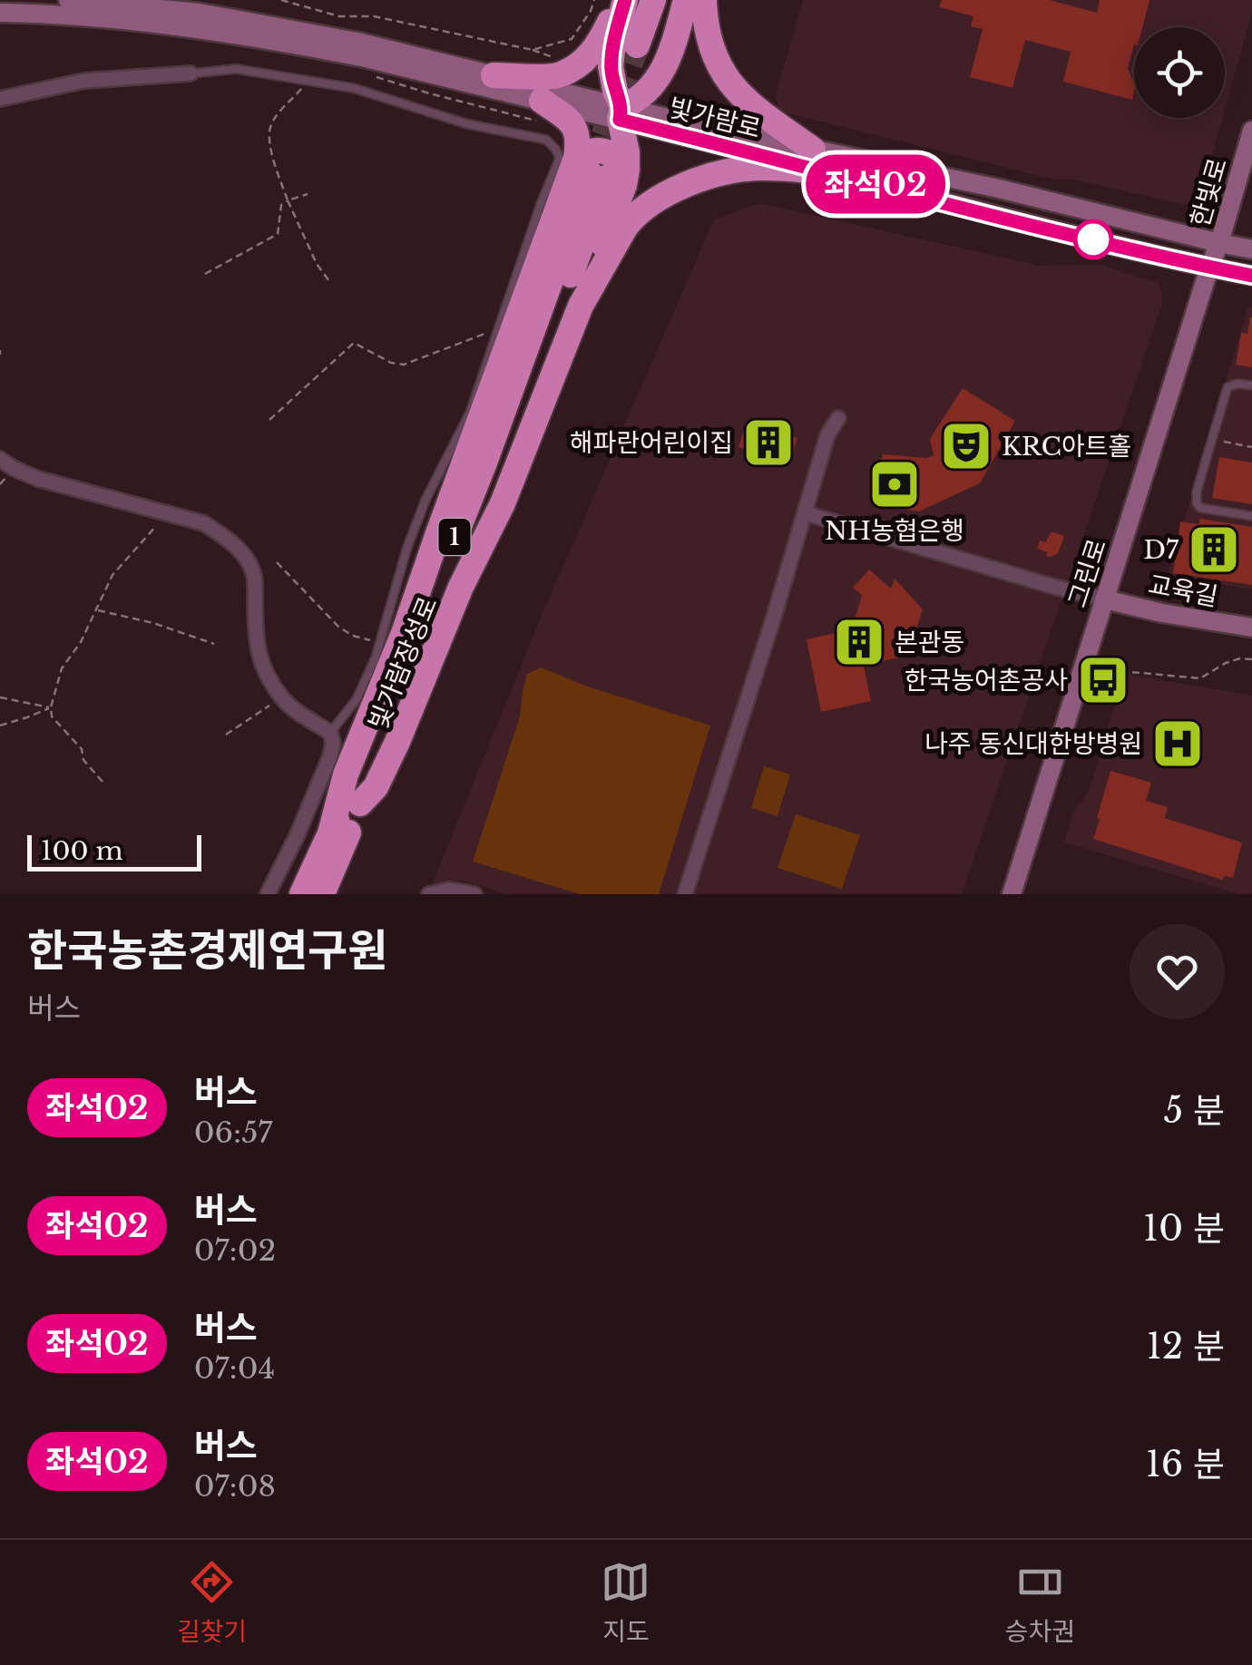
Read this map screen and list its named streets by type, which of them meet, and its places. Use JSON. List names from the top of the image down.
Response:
{
  "streets": {
    "highway": ["1", "빛가람장성로"],
    "main road": [
      "빛가람로",
      "한빛로",
      "그린로",
      "교육길"
    ]
  },
  "crossings": [
    ["빛가람로", "한빛로"],
    ["빛가람로", "그린로"],
    ["한빛로", "그린로"],
    ["그린로", "교육길"]
  ],
  "places": {
    "building": ["해파란어린이집", "D7", "본관동"],
    "theatre": ["KRC아트홀"],
    "bank": ["NH농협은행"],
    "bus stop": ["한국농어촌공사"],
    "hospital": ["나주 동신대한방병원"]
  },
  "lines": ["bus line 좌석02"],
  "scale_bar": "100 m",
  "page": {
    "on_map": "좌석02",
    "scale": "100 m",
    "heading": ["한국농촌경제연구원", "버스"],
    "list": [
      {
        "mark": "좌석02",
        "name": "버스",
        "note": "06:57",
        "value": "5 분"
      },
      {
        "mark": "좌석02",
        "name": "버스",
        "note": "07:02",
        "value": "10 분"
      },
      {
        "mark": "좌석02",
        "name": "버스",
        "note": "07:04",
        "value": "12 분"
      },
      {
        "mark": "좌석02",
        "name": "버스",
        "note": "07:08",
        "value": "16 분"
      }
    ],
    "tabs": ["길찾기", "지도", "승차권"]
  }
}
